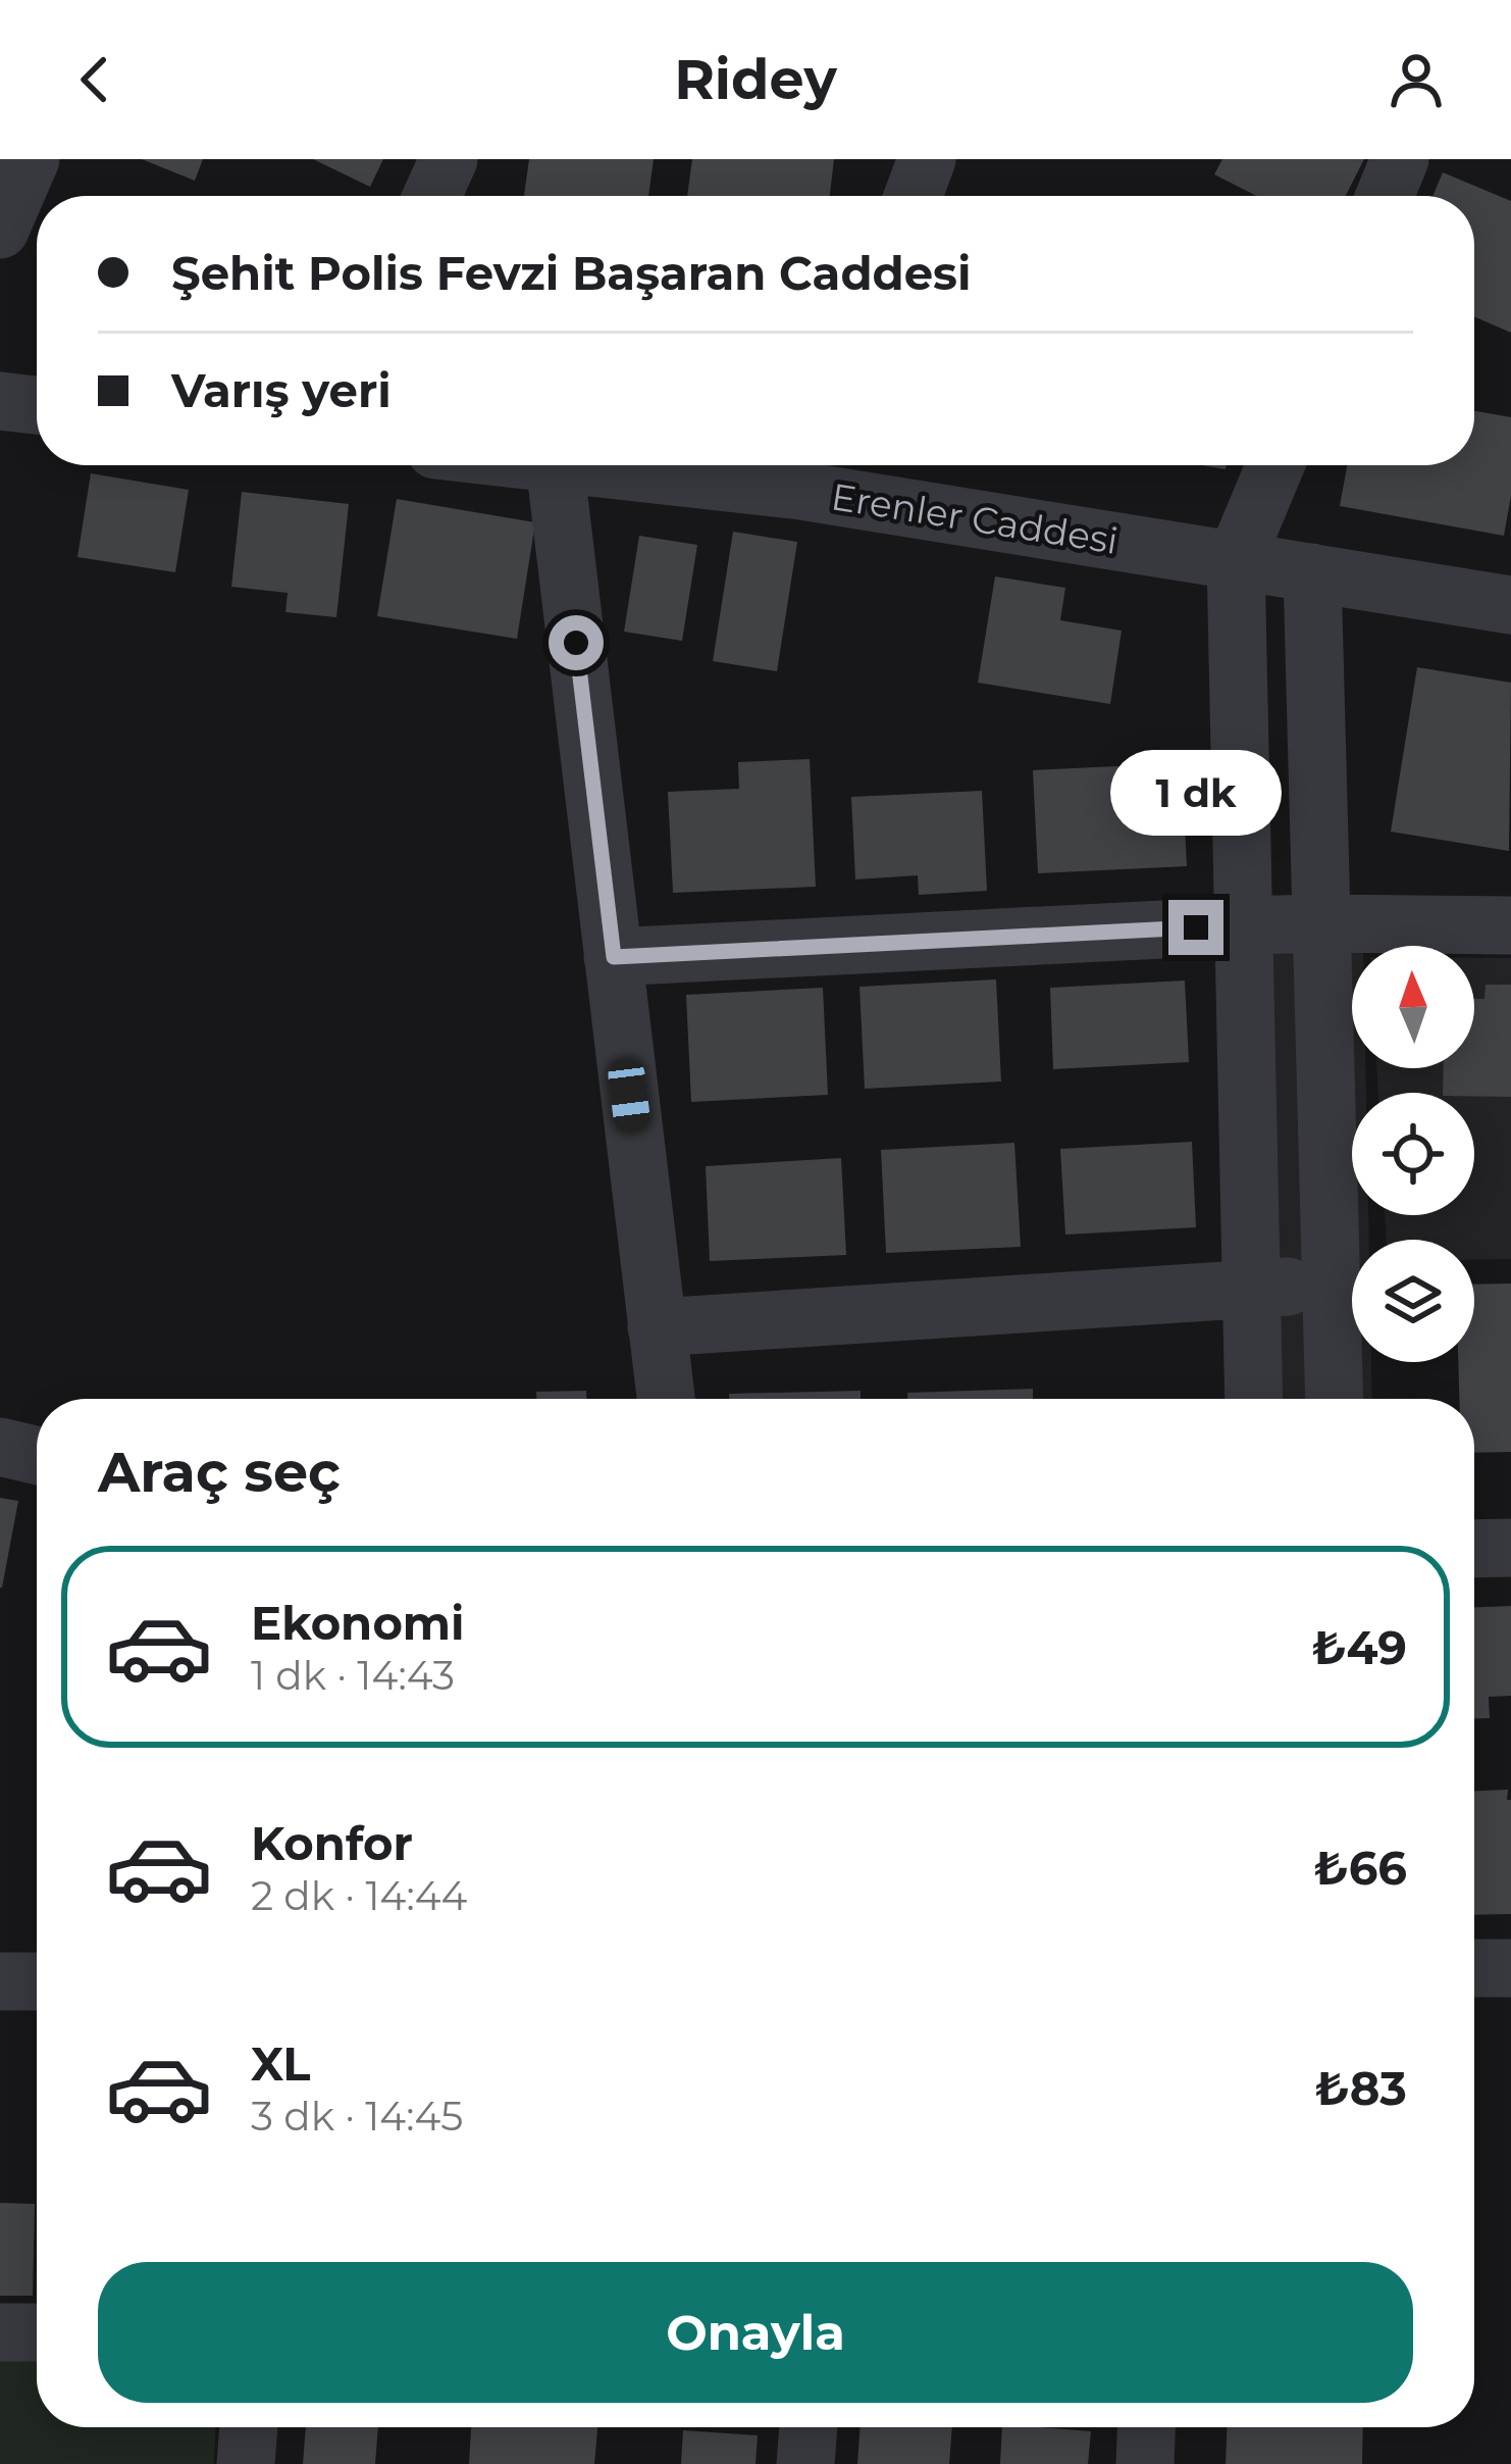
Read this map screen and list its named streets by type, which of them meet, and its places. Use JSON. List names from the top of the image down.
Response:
{
  "streets": {
    "street": ["Erenler Caddesi"]
  },
  "north": "top",
  "page": {
    "header": "Ridey",
    "banner": ["Şehit Polis Fevzi Başaran Caddesi", "Varış yeri"],
    "bubble": "1 dk",
    "heading": "Araç seç",
    "list": [
      {
        "name": "Ekonomi",
        "note": "1 dk · 14:43",
        "value": "₺49"
      },
      {
        "name": "Konfor",
        "note": "2 dk · 14:44",
        "value": "₺66"
      },
      {
        "name": "XL",
        "note": "3 dk · 14:45",
        "value": "₺83"
      }
    ],
    "buttons": "Onayla"
  }
}
